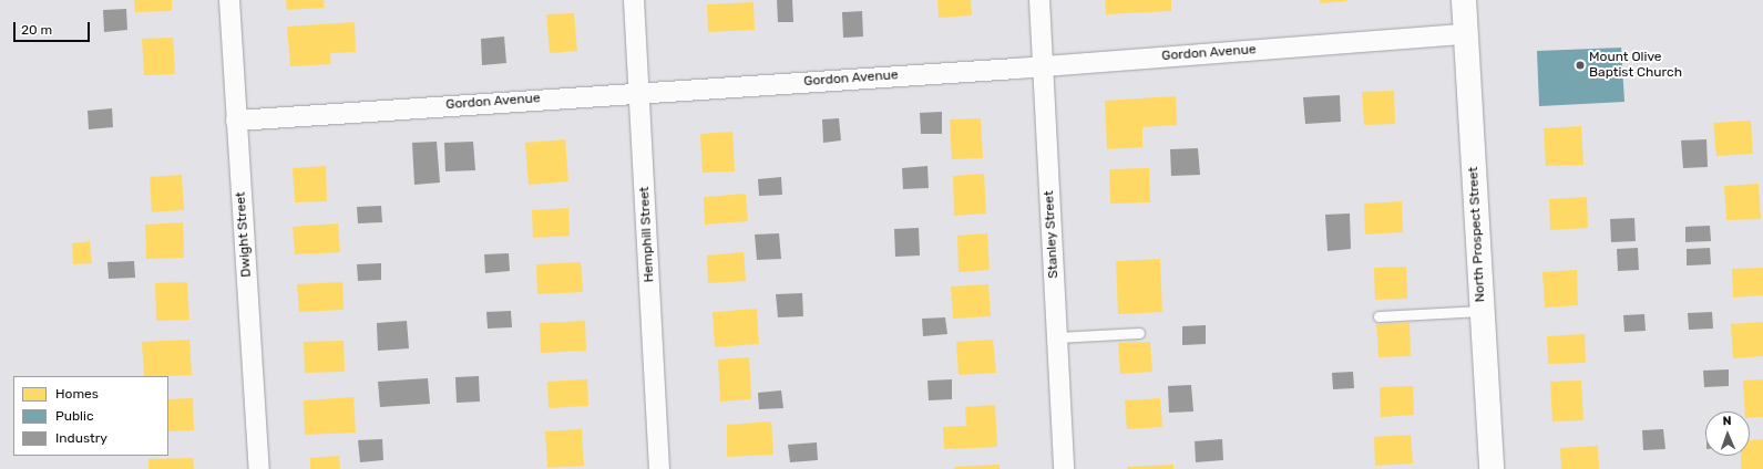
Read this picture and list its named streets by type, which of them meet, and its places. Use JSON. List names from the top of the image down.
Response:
{
  "streets": {
    "main road": ["North Prospect Street"],
    "street": [
      "Gordon Avenue",
      "Dwight Street",
      "Hemphill Street",
      "Stanley Street"
    ]
  },
  "crossings": [
    ["Gordon Avenue", "Dwight Street"],
    ["Gordon Avenue", "Hemphill Street"],
    ["Gordon Avenue", "Stanley Street"],
    ["Gordon Avenue", "North Prospect Street"]
  ],
  "places": ["Mount Olive Baptist Church"],
  "legend": ["Homes", "Public", "Industry"],
  "scale_bar": "20 m",
  "north": "top"
}
